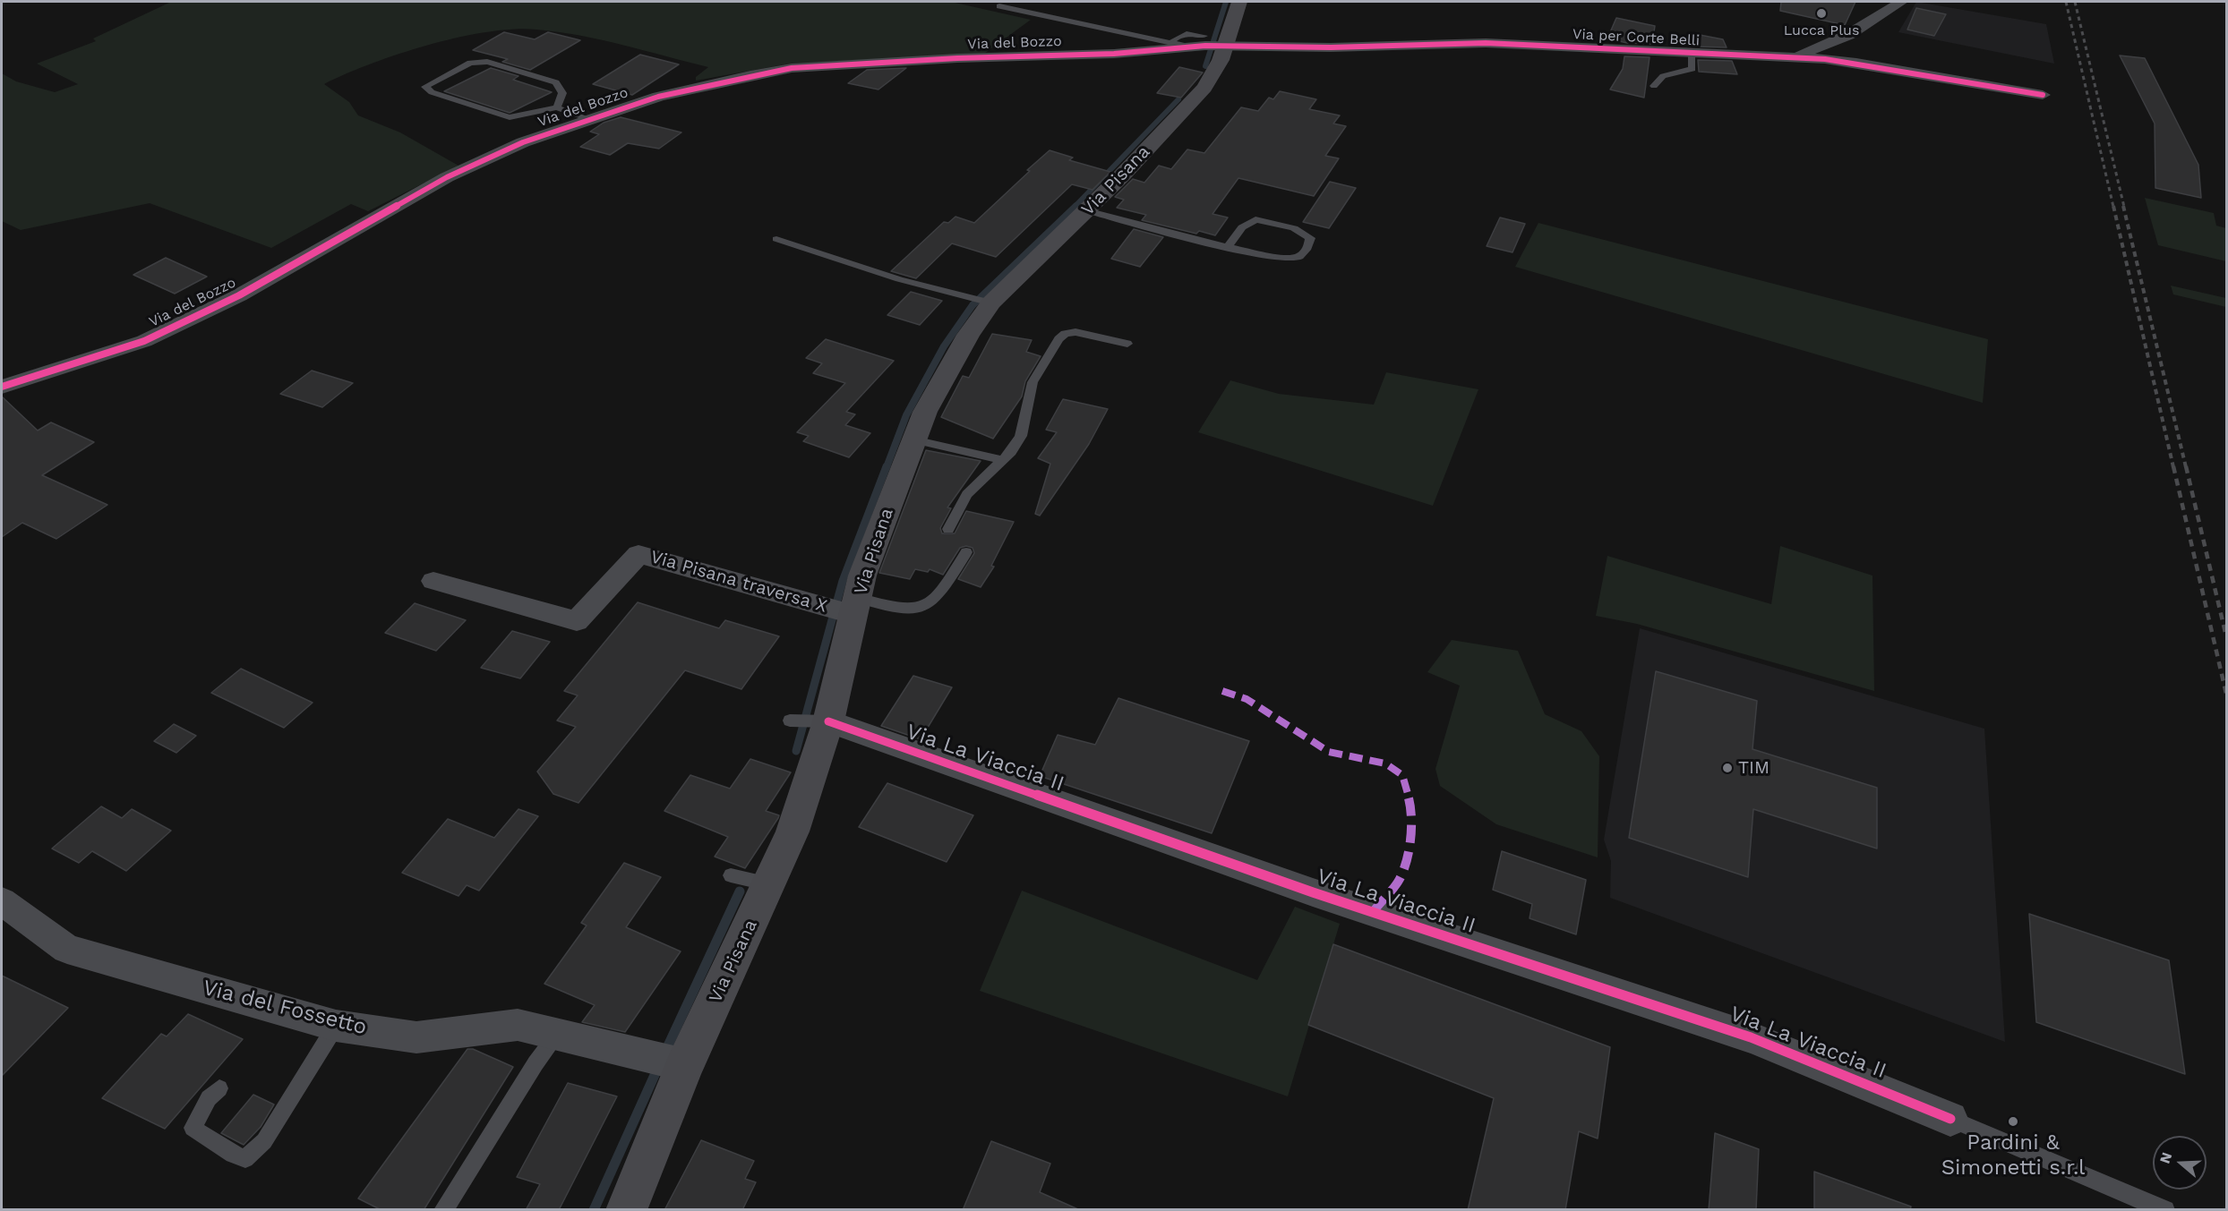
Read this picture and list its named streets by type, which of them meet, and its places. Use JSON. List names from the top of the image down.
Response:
{
  "streets": {
    "main road": ["Via Pisana"],
    "street": [
      "Via per Corte Belli",
      "Via del Bozzo",
      "Via Pisana traversa X",
      "Via La Viaccia II",
      "Via del Fossetto"
    ]
  },
  "crossings": [
    ["Via per Corte Belli", "Via del Bozzo"],
    ["Via per Corte Belli", "Via Pisana"],
    ["Via del Bozzo", "Via Pisana"],
    ["Via Pisana", "Via Pisana traversa X"],
    ["Via Pisana", "Via La Viaccia II"],
    ["Via Pisana", "Via del Fossetto"]
  ],
  "places": ["Lucca Plus", "TIM", "Pardini & Simonetti s.r.l"],
  "north": "left"
}
